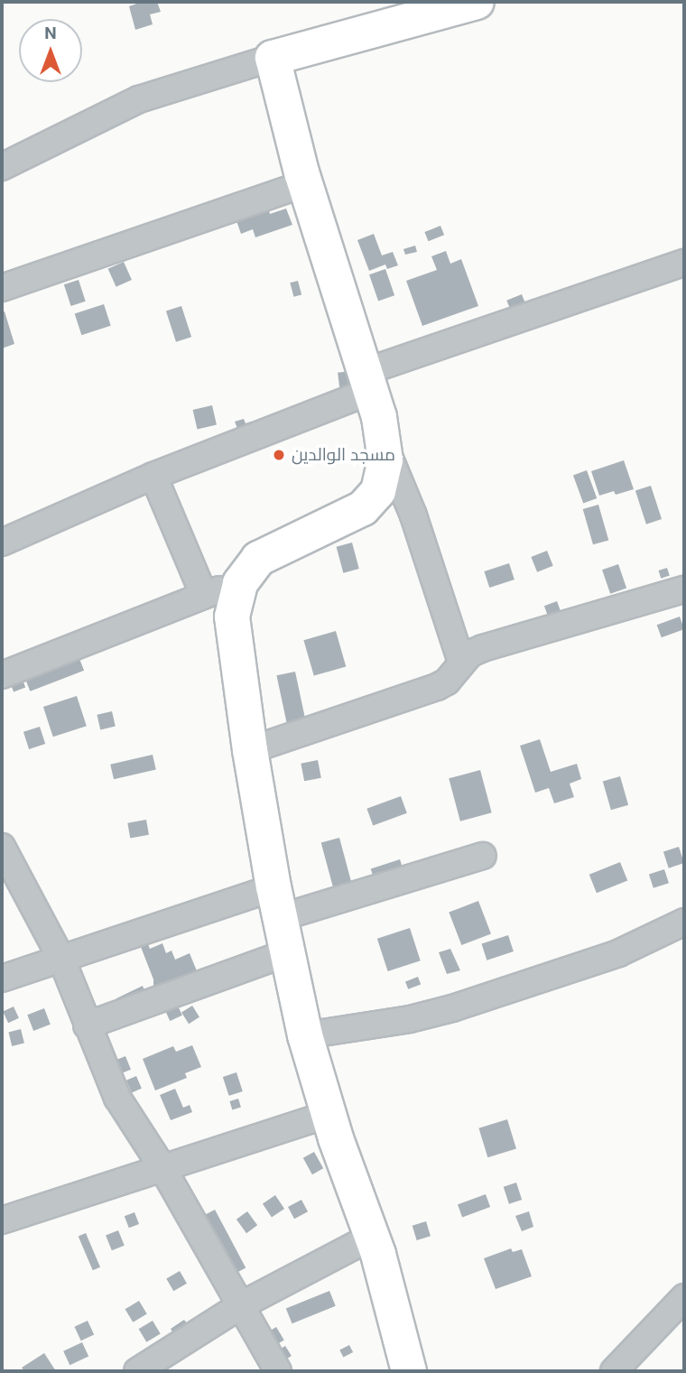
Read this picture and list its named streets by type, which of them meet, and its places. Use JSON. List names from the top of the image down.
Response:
{
  "places": ["مسجد الوالدين"],
  "north": "top"
}
